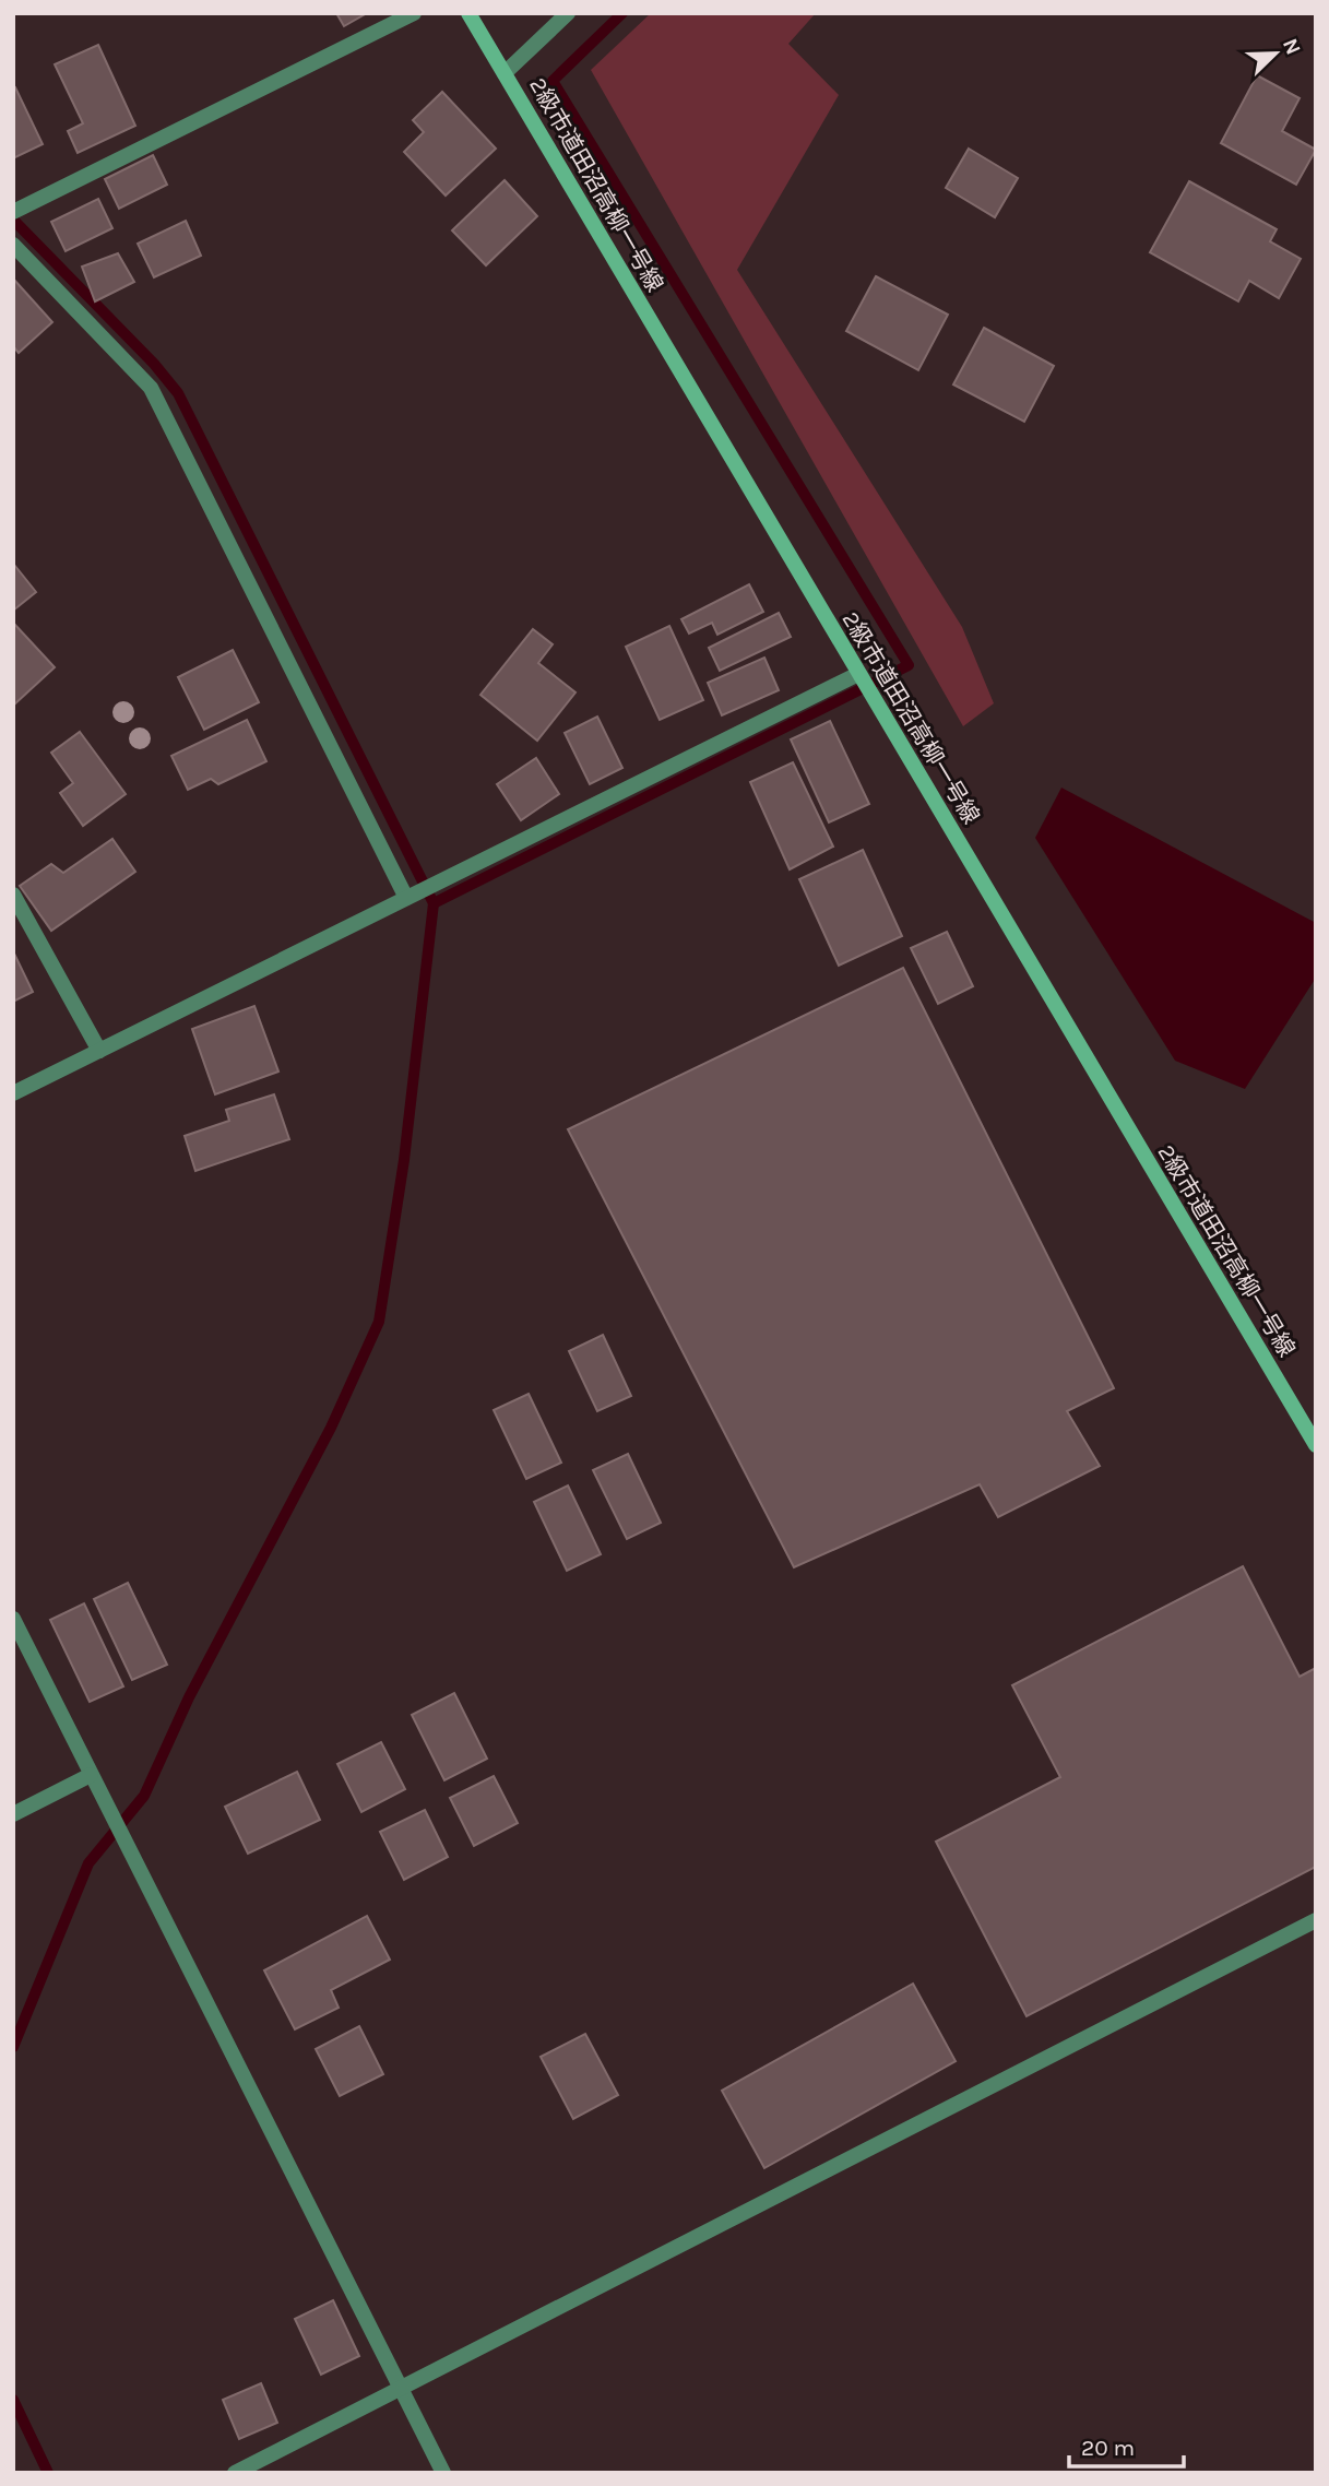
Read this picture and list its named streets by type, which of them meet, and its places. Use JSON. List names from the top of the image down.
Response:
{
  "streets": {
    "street": ["2級市道田沼高柳一号線"]
  },
  "scale_bar": "20 m",
  "north": "top right"
}
